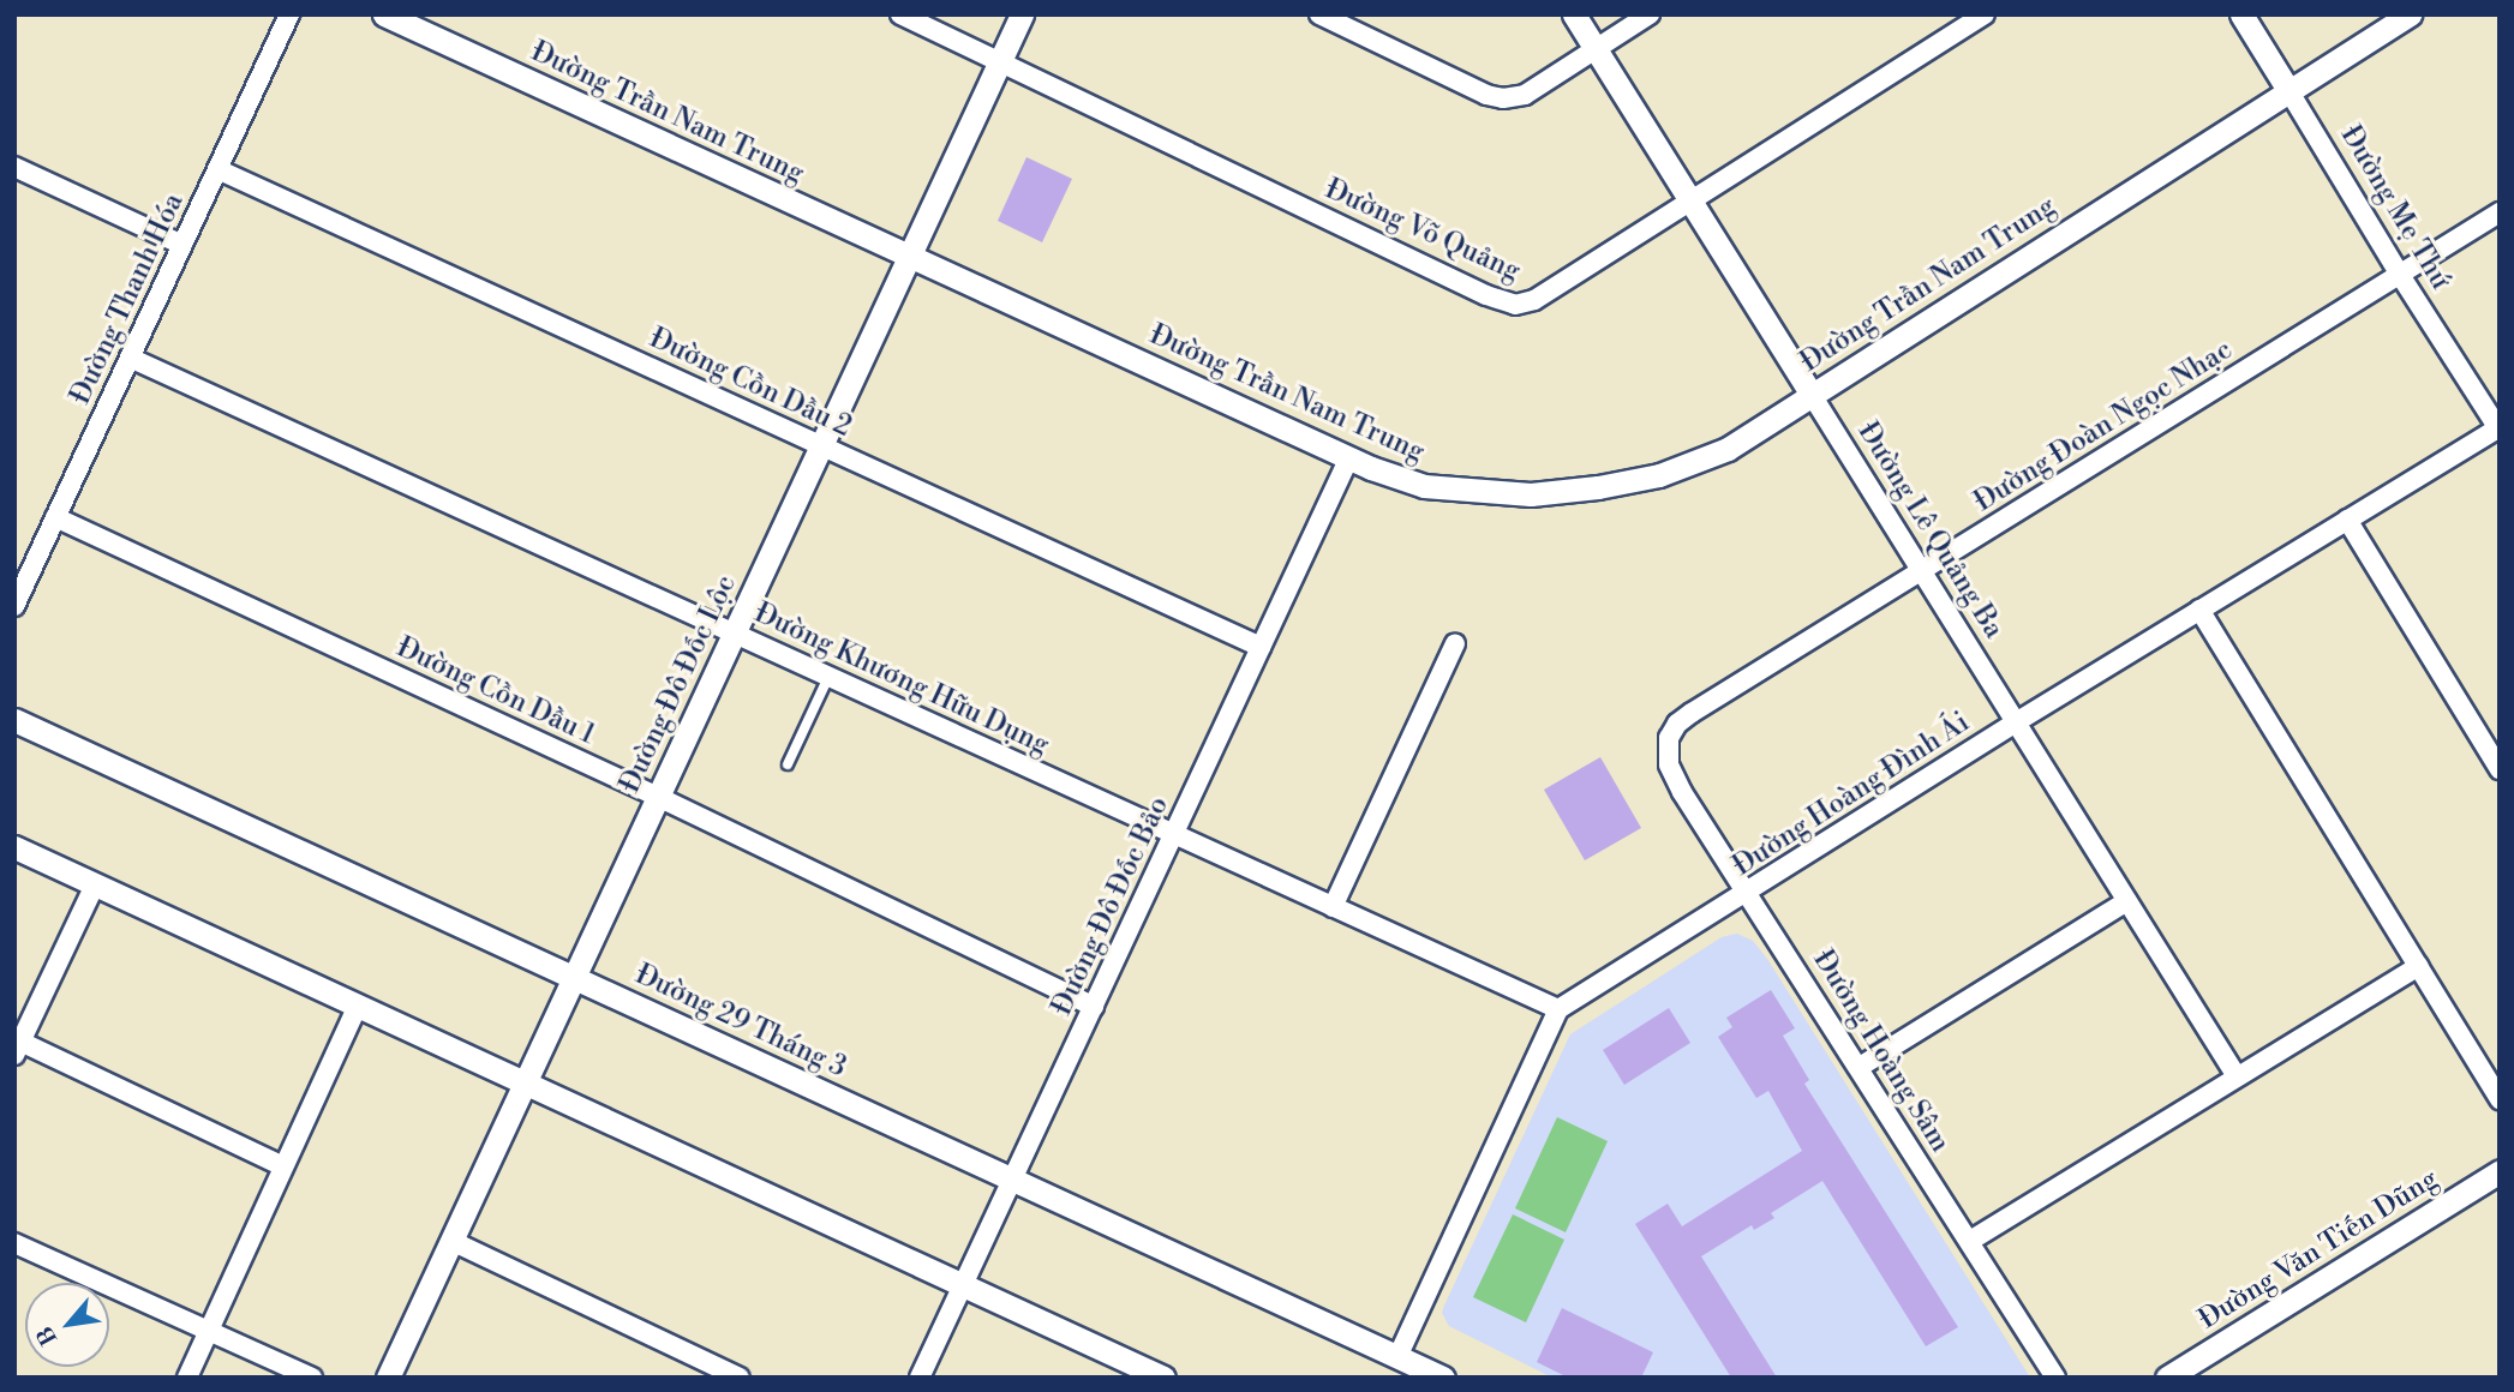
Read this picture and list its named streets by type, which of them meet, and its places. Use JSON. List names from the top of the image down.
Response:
{
  "streets": {
    "street": [
      "Đường Trần Nam Trung",
      "Đường Mẹ Thứ",
      "Đường Võ Quảng",
      "Đường Thanh Hóa",
      "Đường Cồn Dầu 2",
      "Đường Đoàn Ngọc Nhạc",
      "Đường Lê Quảng Ba",
      "Đường Khương Hữu Dụng",
      "Đường Đô Đốc Lộc",
      "Đường Cồn Dầu 1",
      "Đường Hoàng Đình Ái",
      "Đường Đô Đốc Bảo",
      "Đường 29 Tháng 3",
      "Đường Hoàng Sâm",
      "Đường Văn Tiến Dũng"
    ]
  },
  "crossings": [
    ["Đường Trần Nam Trung", "Đường Mẹ Thứ"],
    ["Đường Trần Nam Trung", "Đường Lê Quảng Ba"],
    ["Đường Trần Nam Trung", "Đường Đô Đốc Lộc"],
    ["Đường Trần Nam Trung", "Đường Đô Đốc Bảo"],
    ["Đường Mẹ Thứ", "Đường Đoàn Ngọc Nhạc"],
    ["Đường Mẹ Thứ", "Đường Hoàng Đình Ái"],
    ["Đường Võ Quảng", "Đường Lê Quảng Ba"],
    ["Đường Võ Quảng", "Đường Đô Đốc Lộc"],
    ["Đường Thanh Hóa", "Đường Cồn Dầu 2"],
    ["Đường Thanh Hóa", "Đường Khương Hữu Dụng"],
    ["Đường Thanh Hóa", "Đường Cồn Dầu 1"],
    ["Đường Cồn Dầu 2", "Đường Đô Đốc Lộc"],
    ["Đường Cồn Dầu 2", "Đường Đô Đốc Bảo"],
    ["Đường Đoàn Ngọc Nhạc", "Đường Lê Quảng Ba"],
    ["Đường Đoàn Ngọc Nhạc", "Đường Hoàng Sâm"],
    ["Đường Lê Quảng Ba", "Đường Hoàng Đình Ái"],
    ["Đường Khương Hữu Dụng", "Đường Đô Đốc Lộc"],
    ["Đường Khương Hữu Dụng", "Đường Hoàng Đình Ái"],
    ["Đường Khương Hữu Dụng", "Đường Đô Đốc Bảo"],
    ["Đường Đô Đốc Lộc", "Đường Cồn Dầu 1"],
    ["Đường Đô Đốc Lộc", "Đường 29 Tháng 3"],
    ["Đường Cồn Dầu 1", "Đường Đô Đốc Bảo"],
    ["Đường Hoàng Đình Ái", "Đường Hoàng Sâm"],
    ["Đường Đô Đốc Bảo", "Đường 29 Tháng 3"]
  ],
  "north": "bottom left"
}
